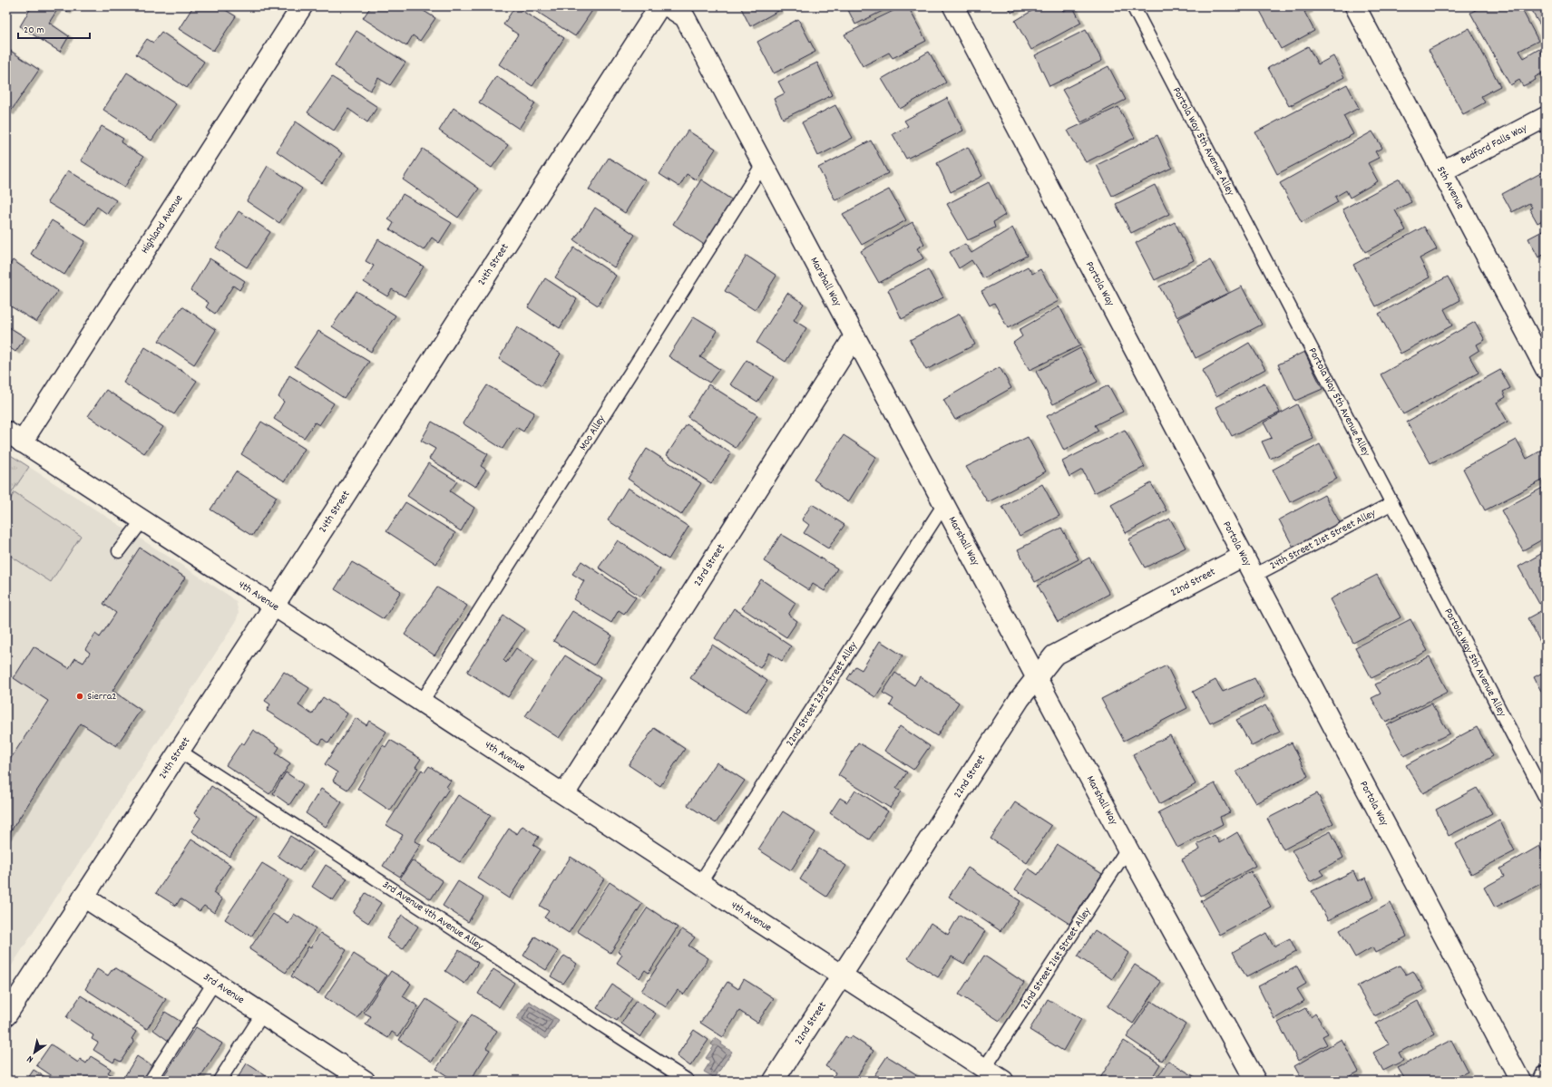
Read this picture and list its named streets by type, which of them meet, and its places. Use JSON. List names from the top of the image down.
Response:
{
  "streets": {
    "street": [
      "Bedford Falls Way",
      "5th Avenue",
      "Highland Avenue",
      "24th Street",
      "Marshall Way",
      "Portola Way",
      "23rd Street",
      "22nd Street",
      "4th Avenue",
      "3rd Avenue"
    ],
    "lane": [
      "Portola Way 5th Avenue Alley",
      "Moo Alley",
      "24th Street 21st Street Alley",
      "22nd Street 23rd Street Alley",
      "3rd Avenue 4th Avenue Alley",
      "22nd Street 21st Street Alley"
    ]
  },
  "crossings": [
    ["Portola Way 5th Avenue Alley", "24th Street 21st Street Alley"],
    ["Bedford Falls Way", "5th Avenue"],
    ["Highland Avenue", "4th Avenue"],
    ["24th Street", "4th Avenue"],
    ["24th Street", "3rd Avenue 4th Avenue Alley"],
    ["24th Street", "3rd Avenue"],
    ["Marshall Way", "Moo Alley"],
    ["Marshall Way", "23rd Street"],
    ["Marshall Way", "22nd Street"],
    ["Marshall Way", "22nd Street 23rd Street Alley"],
    ["Marshall Way", "22nd Street 21st Street Alley"],
    ["Portola Way", "24th Street 21st Street Alley"],
    ["Portola Way", "22nd Street"],
    ["Moo Alley", "4th Avenue"],
    ["23rd Street", "4th Avenue"],
    ["22nd Street", "4th Avenue"],
    ["4th Avenue", "22nd Street 23rd Street Alley"],
    ["4th Avenue", "22nd Street 21st Street Alley"]
  ],
  "places": ["Sierra2"],
  "scale_bar": "20 m",
  "north": "bottom left"
}
